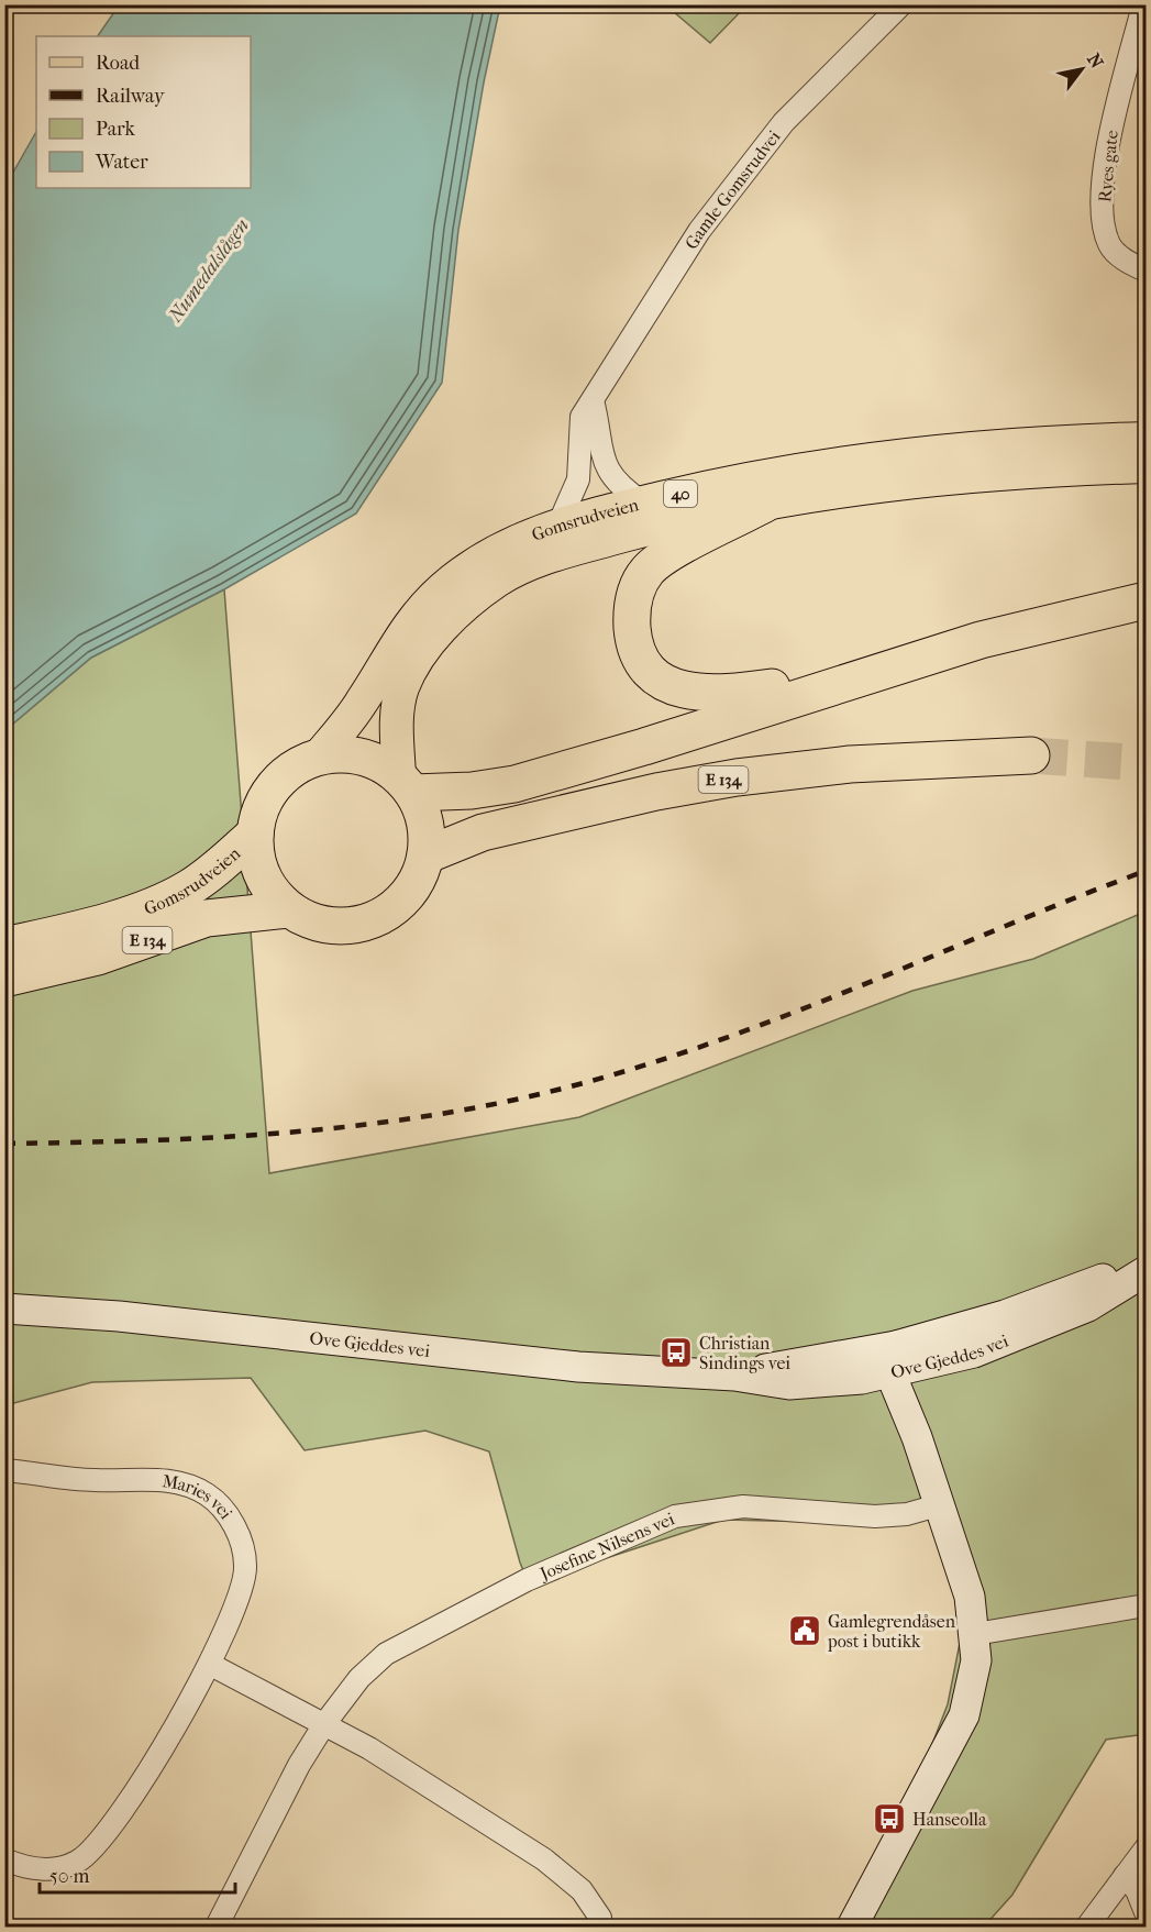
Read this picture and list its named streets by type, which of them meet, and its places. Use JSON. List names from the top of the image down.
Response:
{
  "streets": {
    "highway": ["Gomsrudveien", "E 134"],
    "main road": ["40"],
    "street": [
      "Ryes gate",
      "Gamle Gomsrudvei",
      "Ove Gjeddes vei",
      "Maries vei",
      "Josefine Nilsens vei"
    ]
  },
  "crossings": [
    ["Gamle Gomsrudvei", "Gomsrudveien"],
    ["Gomsrudveien", "E 134"]
  ],
  "water": ["Numedalslågen"],
  "places": {
    "bus stop": ["Christian Sindings vei", "Hanseolla"],
    "public building": ["Gamlegrendåsen post i butikk"]
  },
  "legend": [
    "Road",
    "Railway",
    "Park",
    "Water"
  ],
  "scale_bar": "50 m",
  "north": "top right"
}
